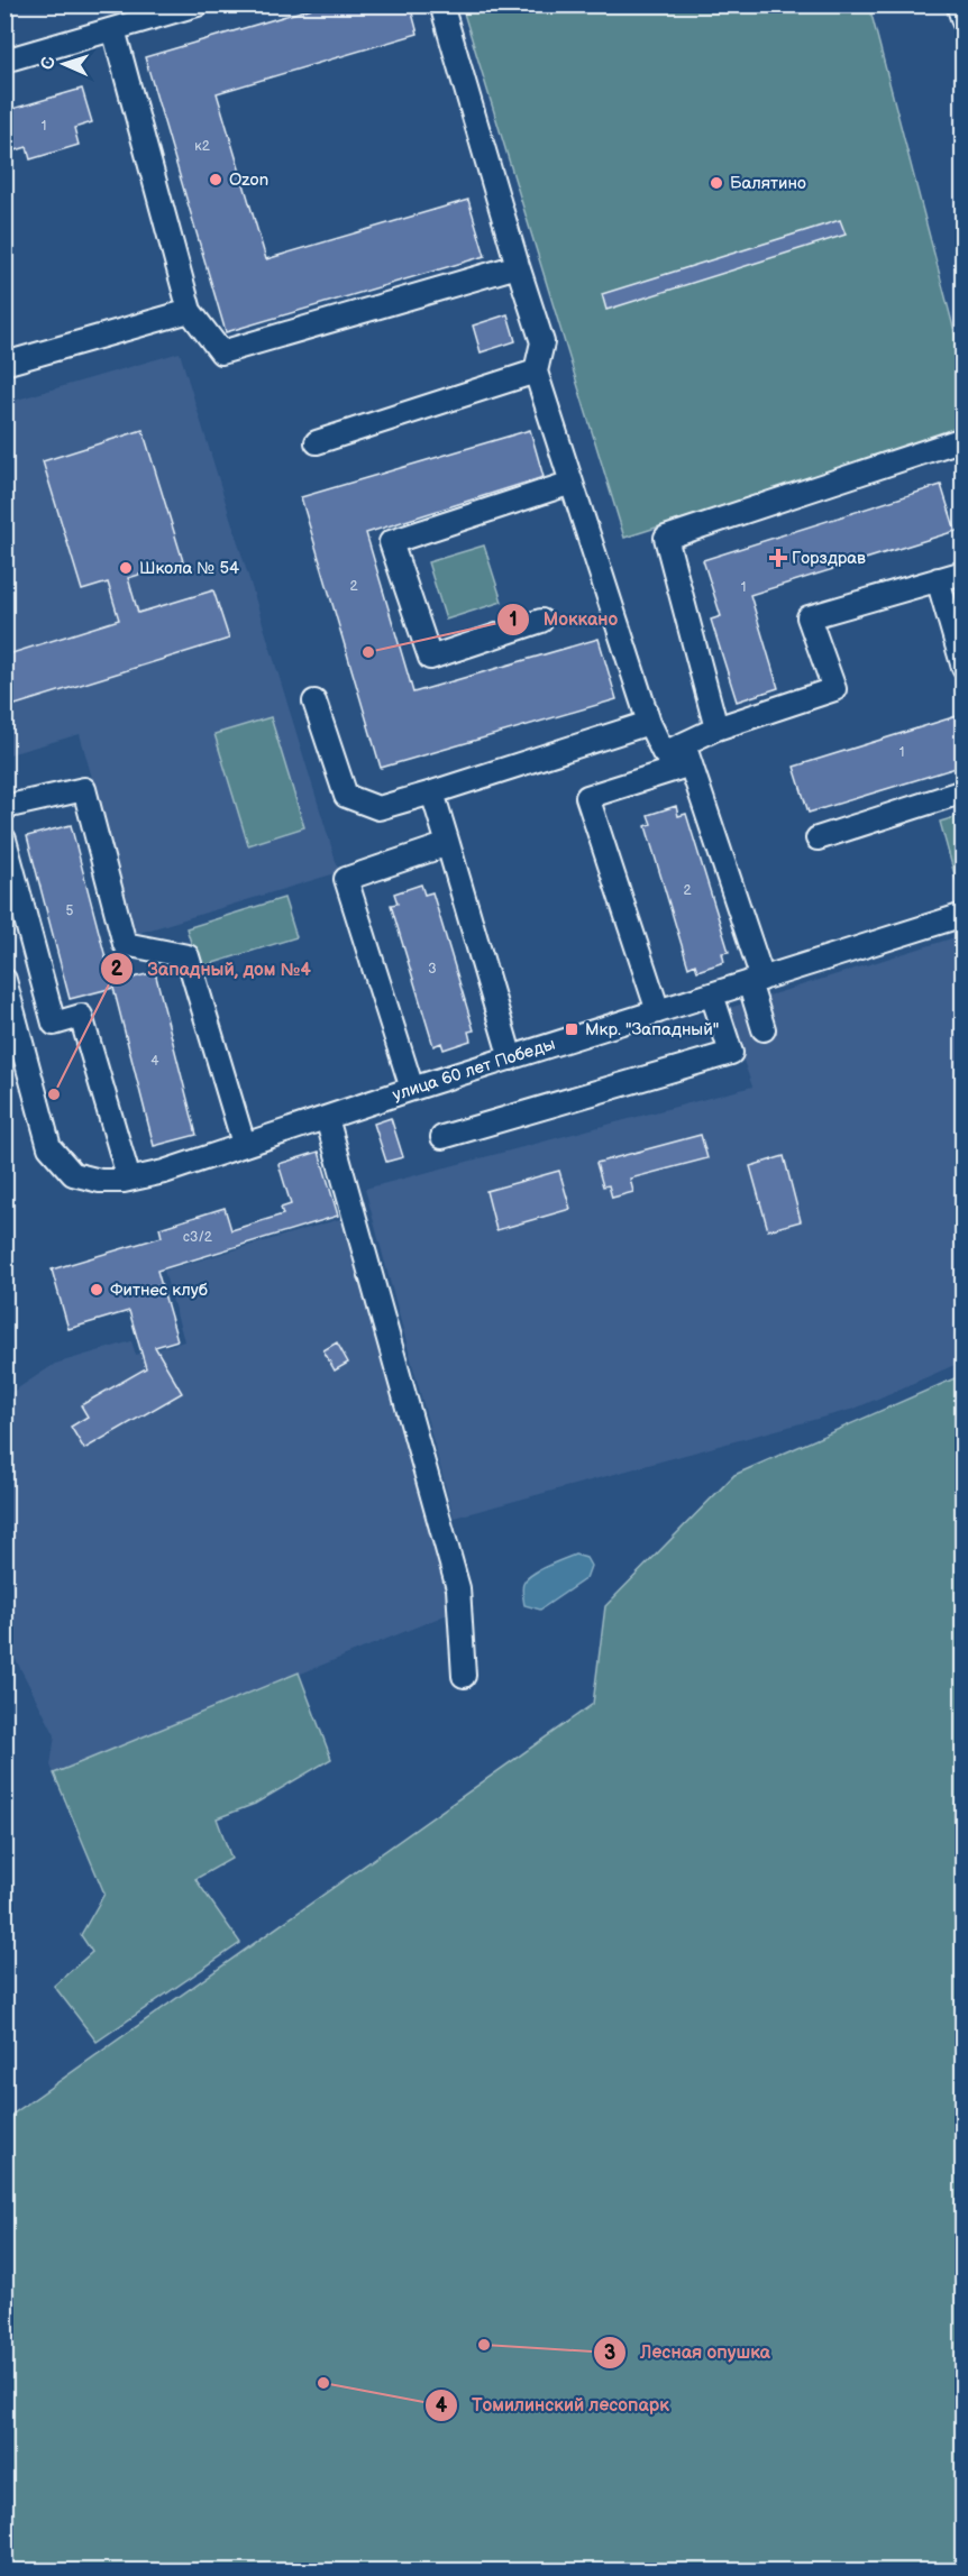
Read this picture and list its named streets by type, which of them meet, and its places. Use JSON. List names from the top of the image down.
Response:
{
  "streets": {
    "street": ["улица 60 лет Победы"]
  },
  "places": {
    "other": [
      "Ozon",
      "Балятино",
      "Школа № 54",
      "Моккано",
      "Западный, дом №4",
      "Фитнес клуб",
      "Лесная опушка",
      "Томилинский лесопарк"
    ],
    "health": ["Горздрав"],
    "transit": ["Мкр. \"Западный\""]
  },
  "house_numbers": [
    "1",
    "к2",
    "2",
    "1",
    "1",
    "2",
    "5",
    "3",
    "4",
    "с3/2"
  ],
  "north": "left"
}
